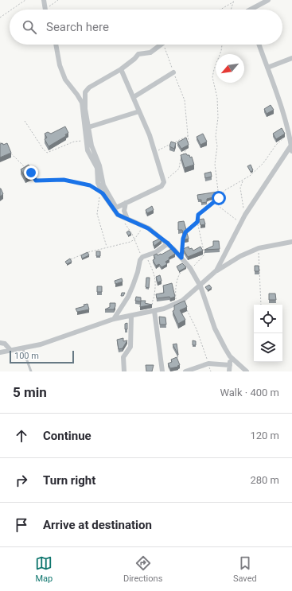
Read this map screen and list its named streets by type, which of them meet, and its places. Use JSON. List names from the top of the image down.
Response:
{
  "scale_bar": "100 m",
  "north": "bottom left",
  "page": {
    "search": "Search here",
    "scale": "100 m",
    "heading": ["5 min", "Walk · 400 m"],
    "list": [
      ["Continue", "120 m"],
      ["Turn right", "280 m"],
      "Arrive at destination"
    ],
    "nav": ["Map", "Directions", "Saved"]
  }
}
